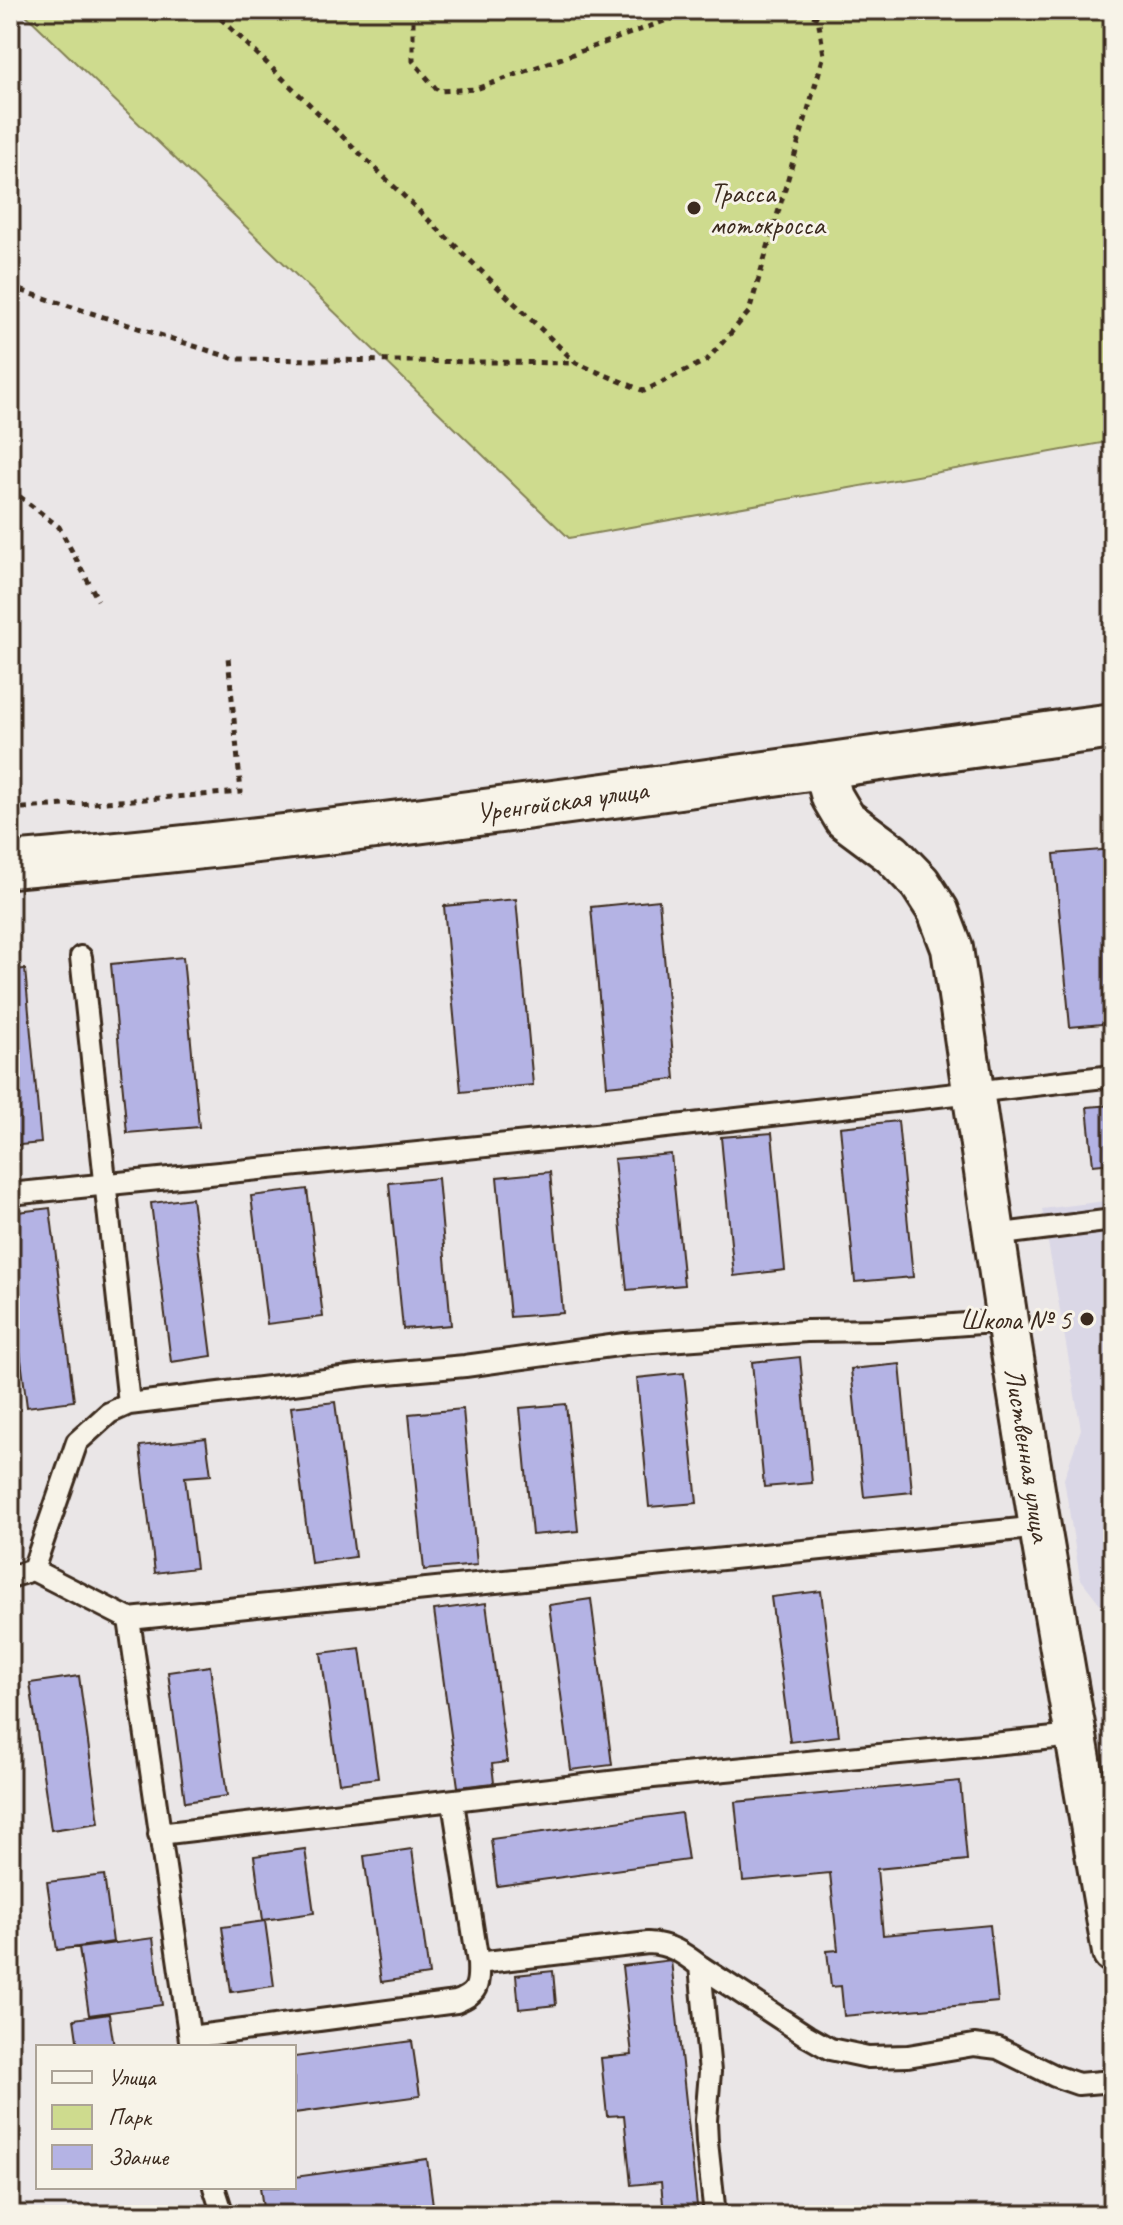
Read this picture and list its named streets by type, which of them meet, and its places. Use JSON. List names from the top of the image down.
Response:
{
  "streets": {
    "street": ["Уренгойская улица", "Лиственная улица"]
  },
  "crossings": [
    ["Уренгойская улица", "Лиственная улица"]
  ],
  "places": ["Трасса мотокросса", "Школа № 5"],
  "legend": ["Улица", "Парк", "Здание"]
}
